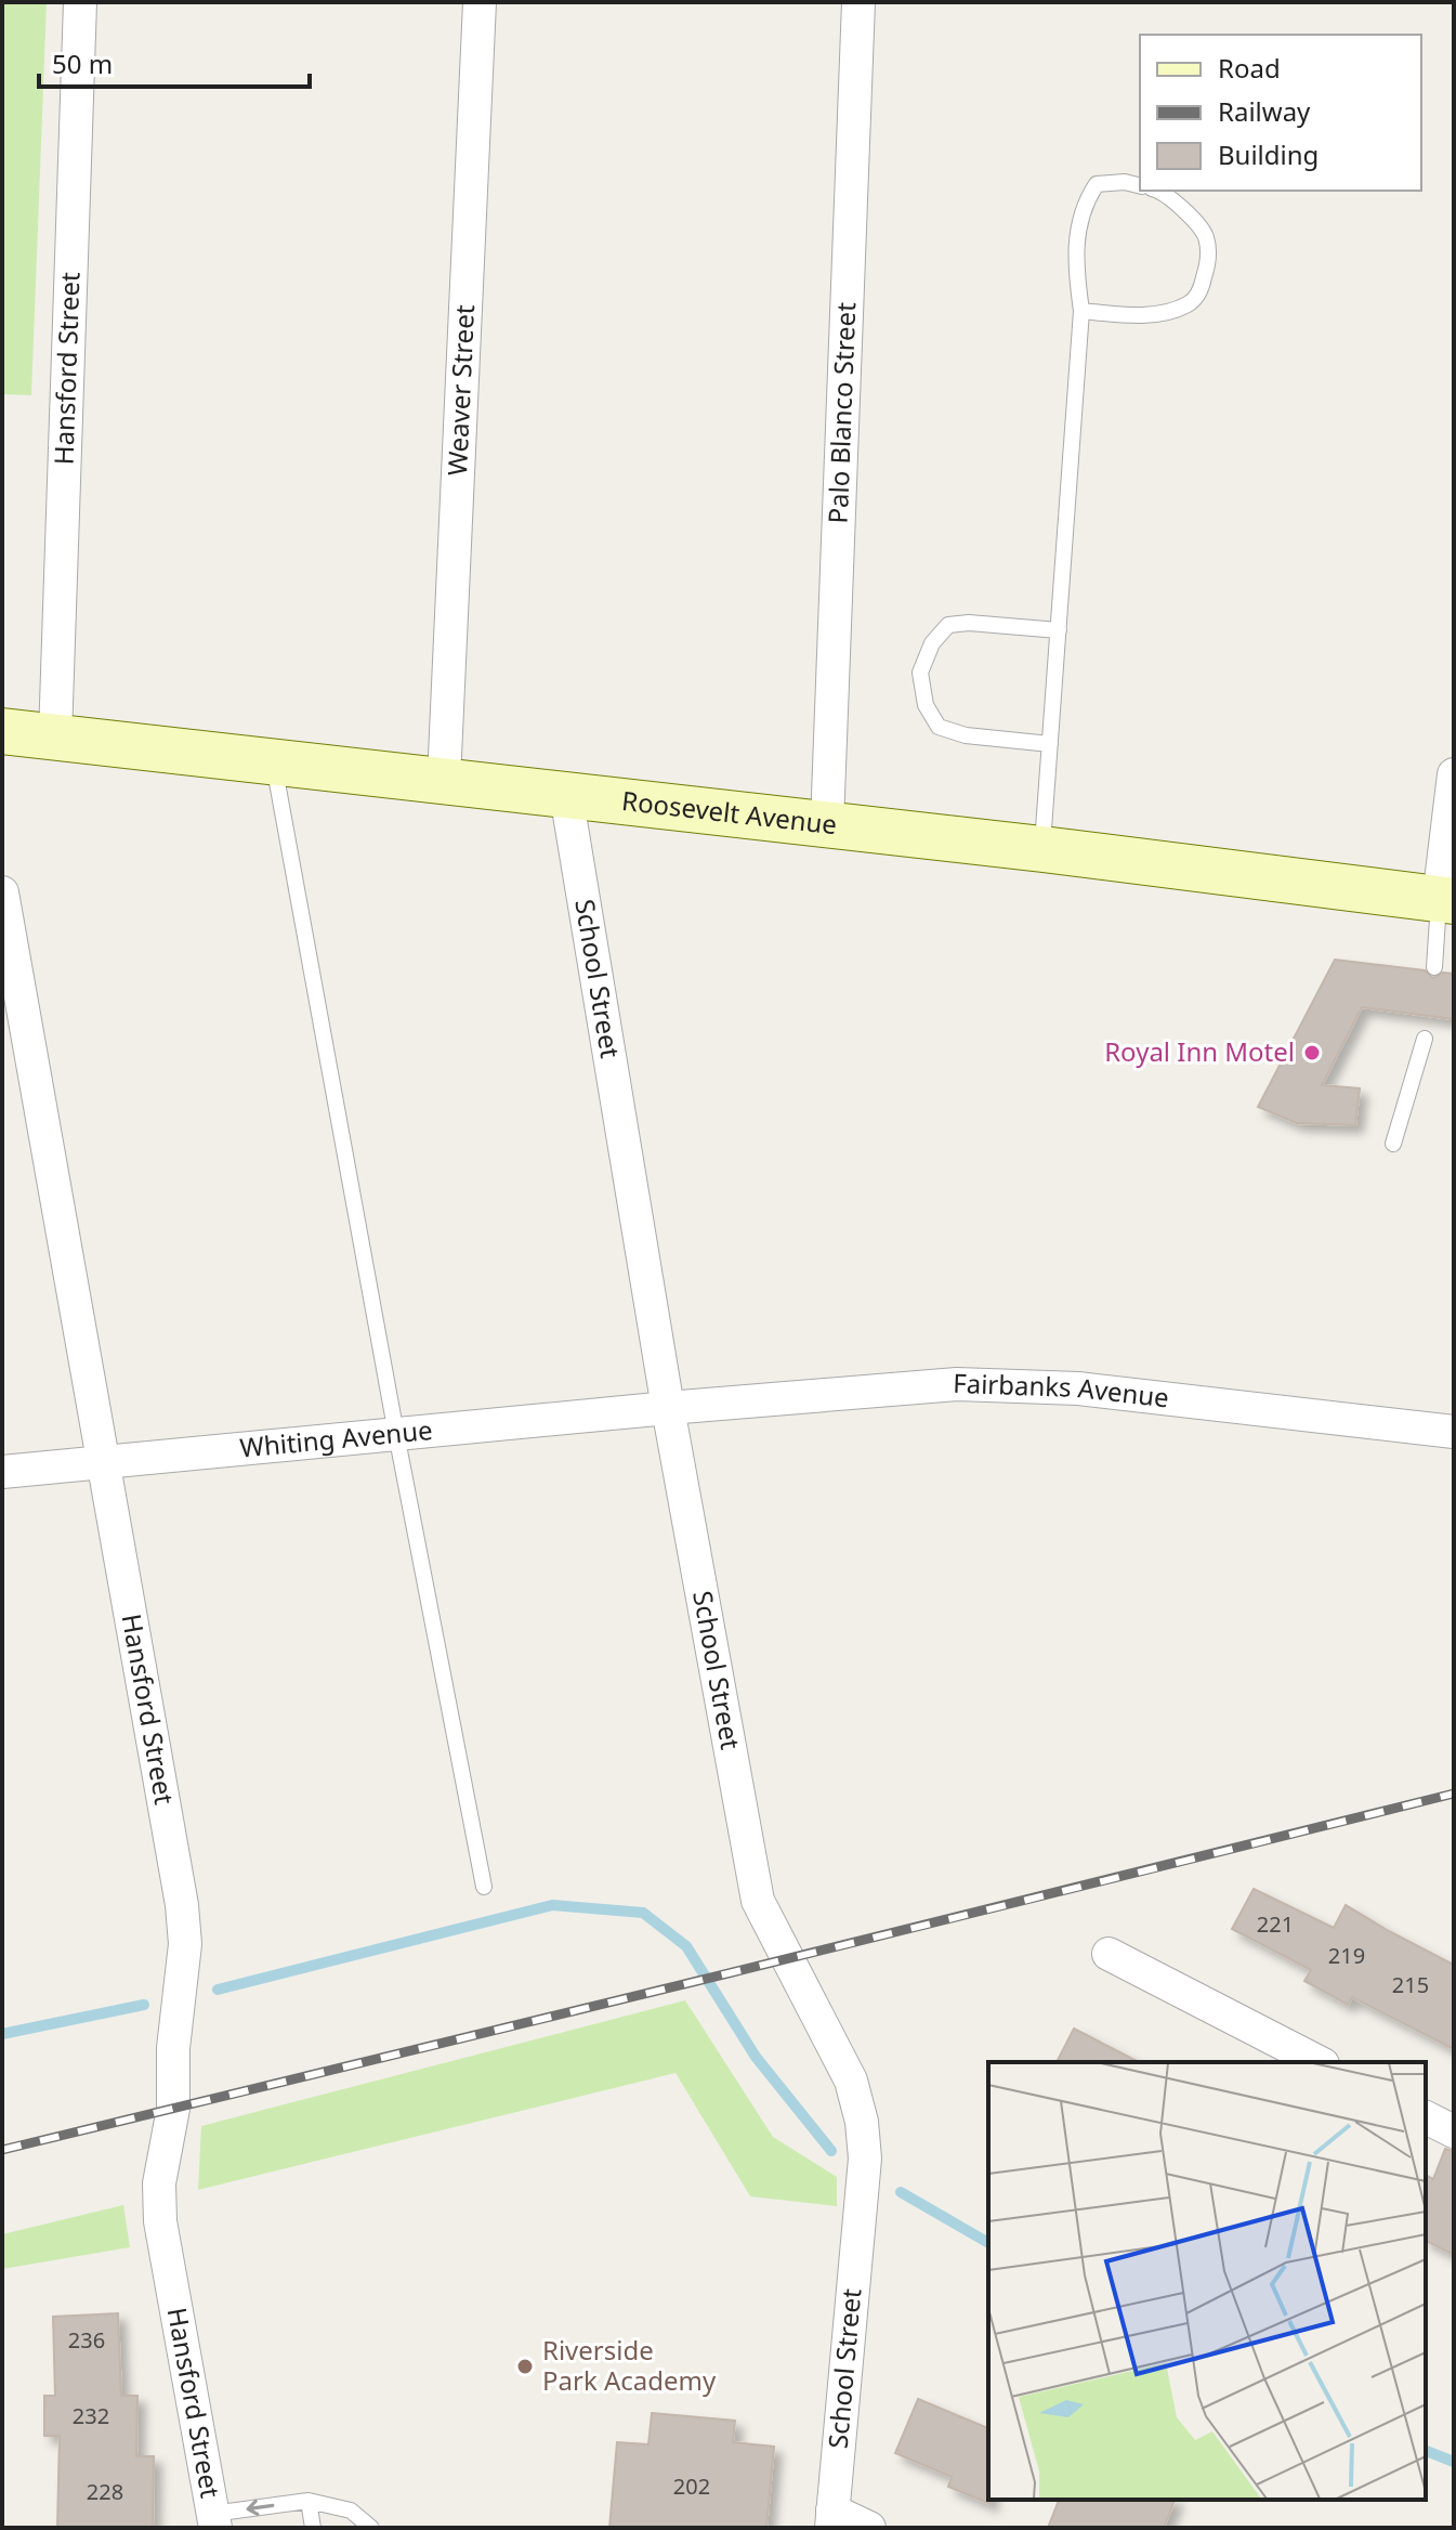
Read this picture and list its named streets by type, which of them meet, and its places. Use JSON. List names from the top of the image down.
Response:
{
  "streets": {
    "main road": ["Roosevelt Avenue"],
    "street": [
      "Hansford Street",
      "Weaver Street",
      "Palo Blanco Street",
      "School Street",
      "Fairbanks Avenue",
      "Whiting Avenue"
    ]
  },
  "crossings": [
    ["Hansford Street", "Roosevelt Avenue"],
    ["Hansford Street", "Whiting Avenue"],
    ["Weaver Street", "Roosevelt Avenue"],
    ["Palo Blanco Street", "Roosevelt Avenue"],
    ["Roosevelt Avenue", "School Street"],
    ["School Street", "Fairbanks Avenue"],
    ["School Street", "Whiting Avenue"],
    ["Fairbanks Avenue", "Whiting Avenue"]
  ],
  "places": ["Royal Inn Motel", "Riverside Park Academy"],
  "house_numbers": [
    "221",
    "219",
    "215",
    "236",
    "232",
    "202",
    "228"
  ],
  "legend": ["Road", "Railway", "Building"],
  "scale_bar": "50 m"
}
